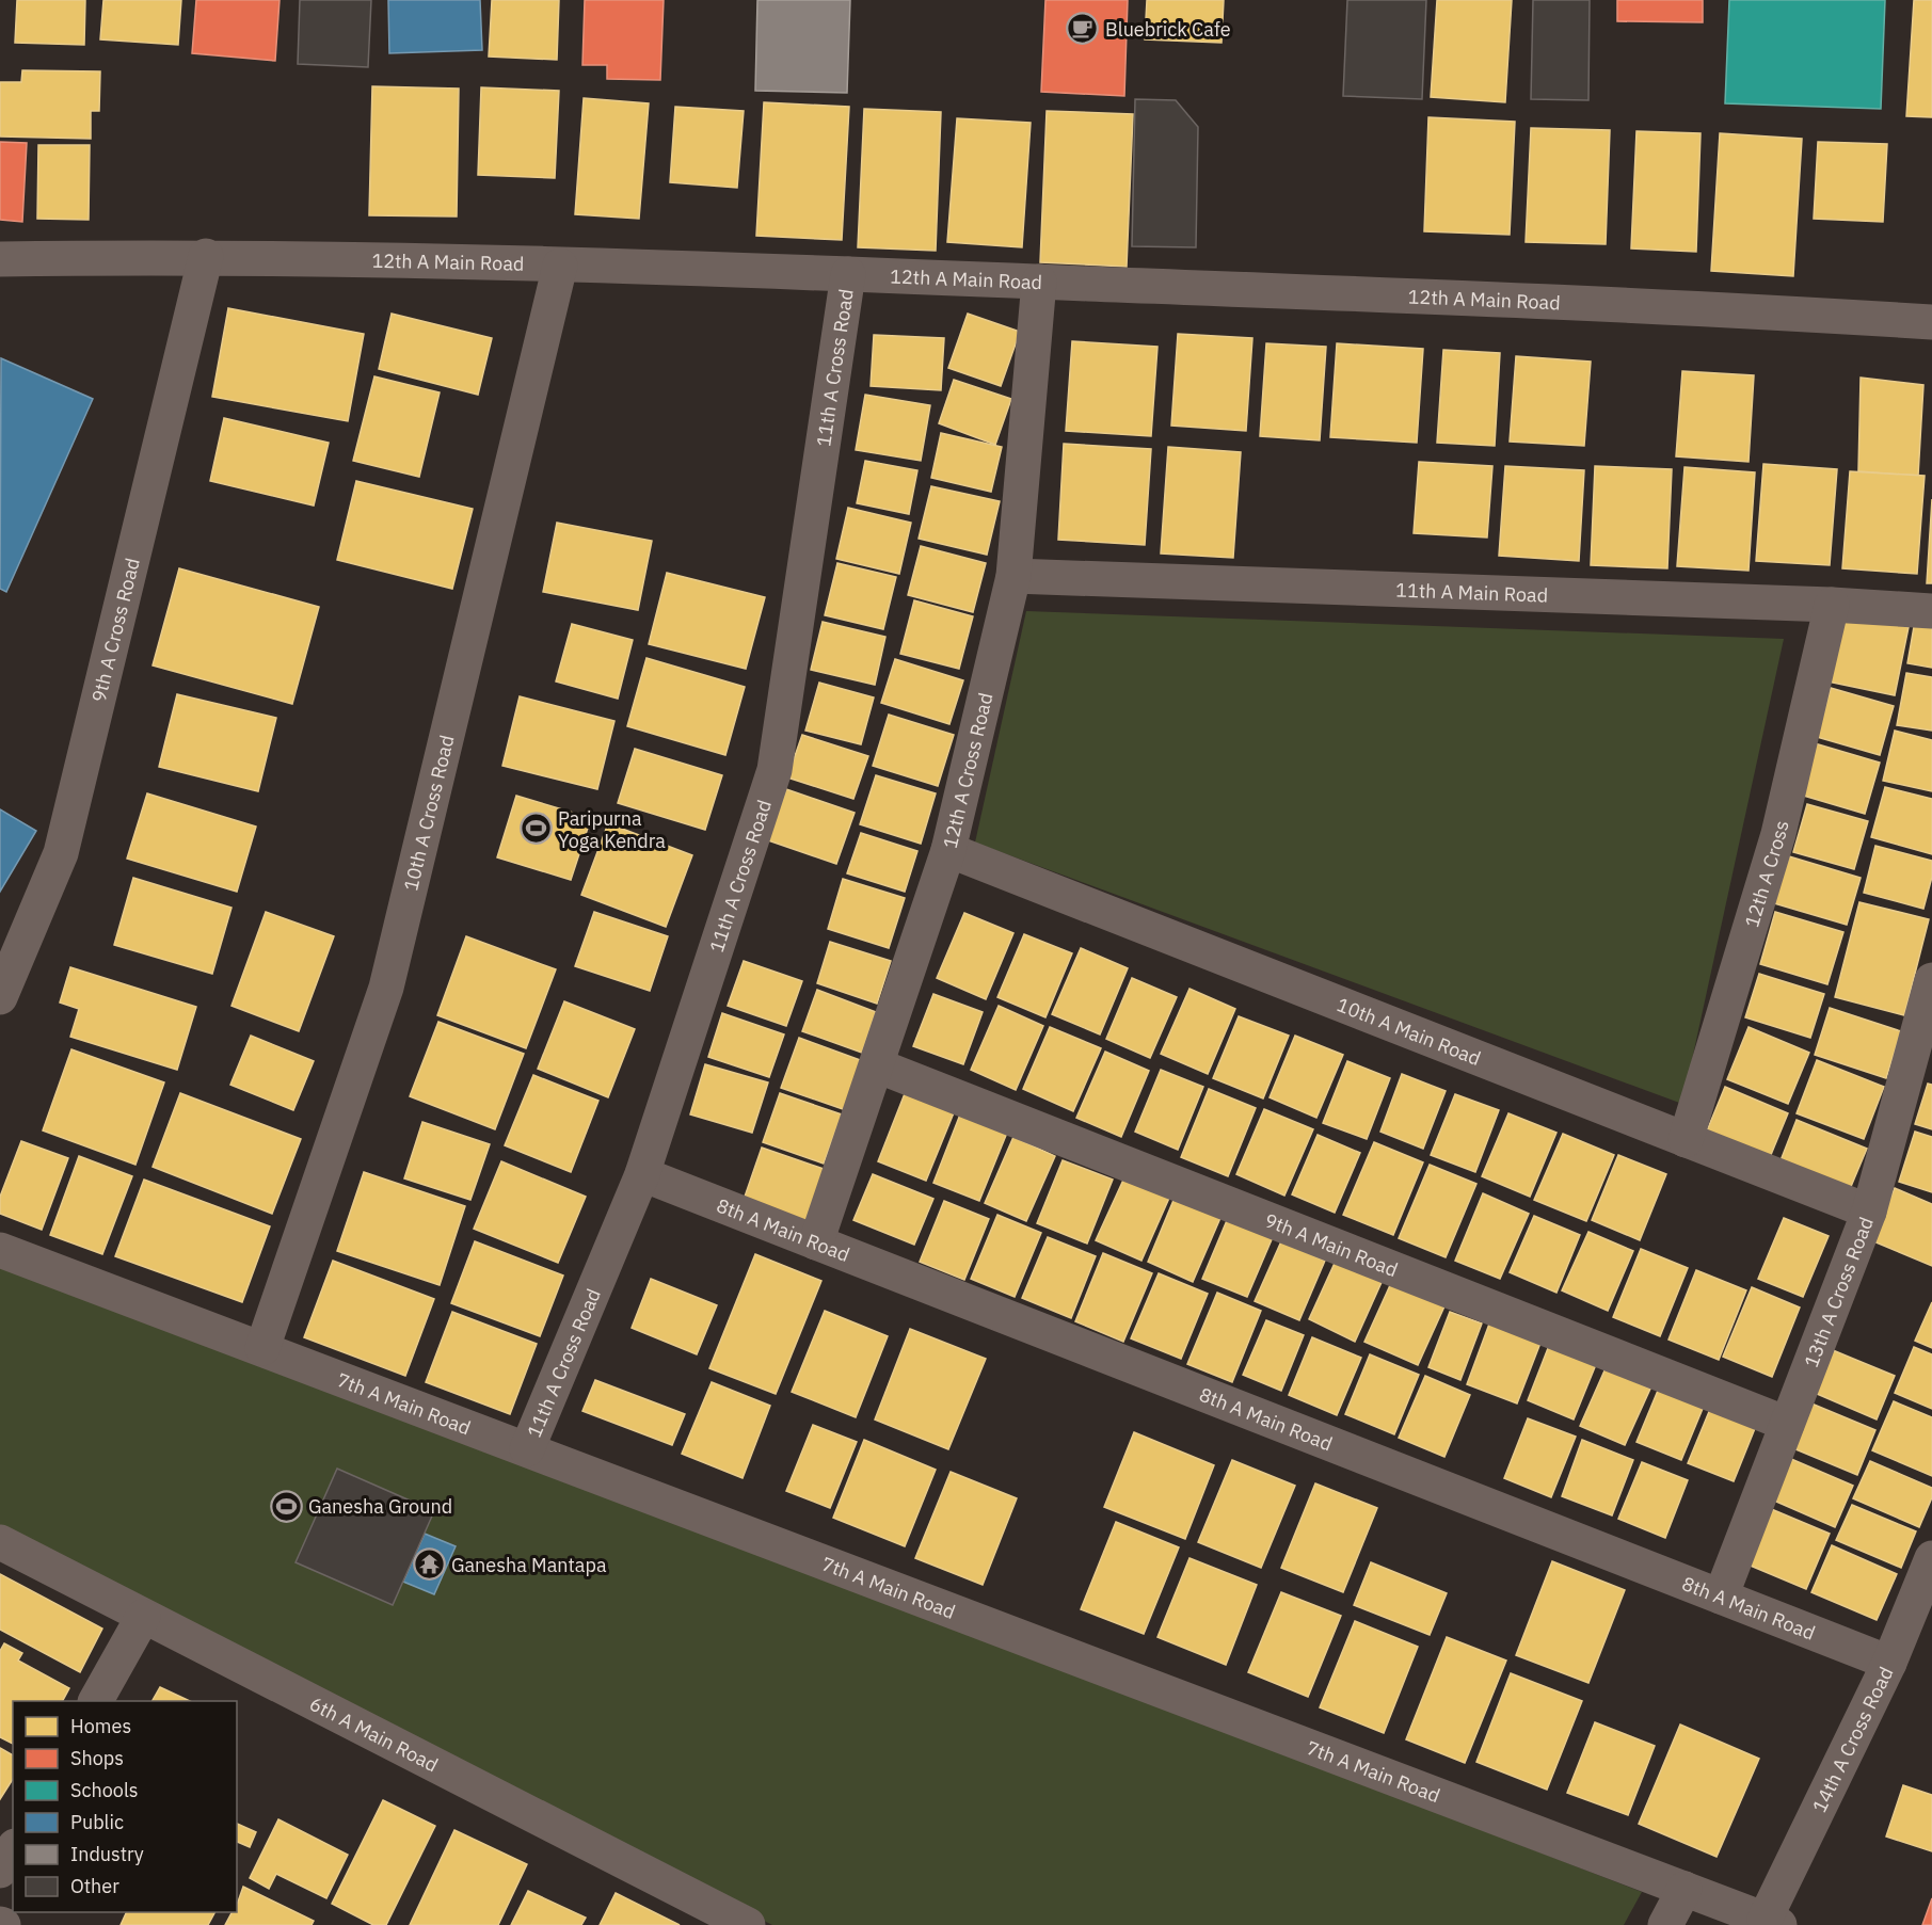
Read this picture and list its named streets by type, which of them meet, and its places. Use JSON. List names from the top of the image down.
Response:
{
  "streets": {
    "street": [
      "12th A Main Road",
      "11th A Cross Road",
      "11th A Main Road",
      "9th A Cross Road",
      "12th A Cross Road",
      "10th A Cross Road",
      "12th A Cross",
      "10th A Main Road",
      "8th A Main Road",
      "9th A Main Road",
      "13th A Cross Road",
      "7th A Main Road",
      "6th A Main Road",
      "14th A Cross Road"
    ]
  },
  "crossings": [
    ["12th A Main Road", "11th A Cross Road"],
    ["12th A Main Road", "9th A Cross Road"],
    ["12th A Main Road", "12th A Cross Road"],
    ["12th A Main Road", "10th A Cross Road"],
    ["11th A Cross Road", "8th A Main Road"],
    ["11th A Cross Road", "7th A Main Road"],
    ["11th A Main Road", "12th A Cross Road"],
    ["11th A Main Road", "12th A Cross"],
    ["12th A Cross Road", "10th A Main Road"],
    ["12th A Cross Road", "8th A Main Road"],
    ["12th A Cross Road", "9th A Main Road"],
    ["10th A Cross Road", "7th A Main Road"],
    ["12th A Cross", "10th A Main Road"],
    ["10th A Main Road", "13th A Cross Road"],
    ["8th A Main Road", "13th A Cross Road"],
    ["8th A Main Road", "14th A Cross Road"],
    ["9th A Main Road", "13th A Cross Road"],
    ["7th A Main Road", "14th A Cross Road"]
  ],
  "places": {
    "cafe": ["Bluebrick Cafe"],
    "sports": ["Paripurna Yoga Kendra", "Ganesha Ground"],
    "temple": ["Ganesha Mantapa"]
  },
  "legend": [
    "Homes",
    "Shops",
    "Schools",
    "Public",
    "Industry",
    "Other"
  ]
}
